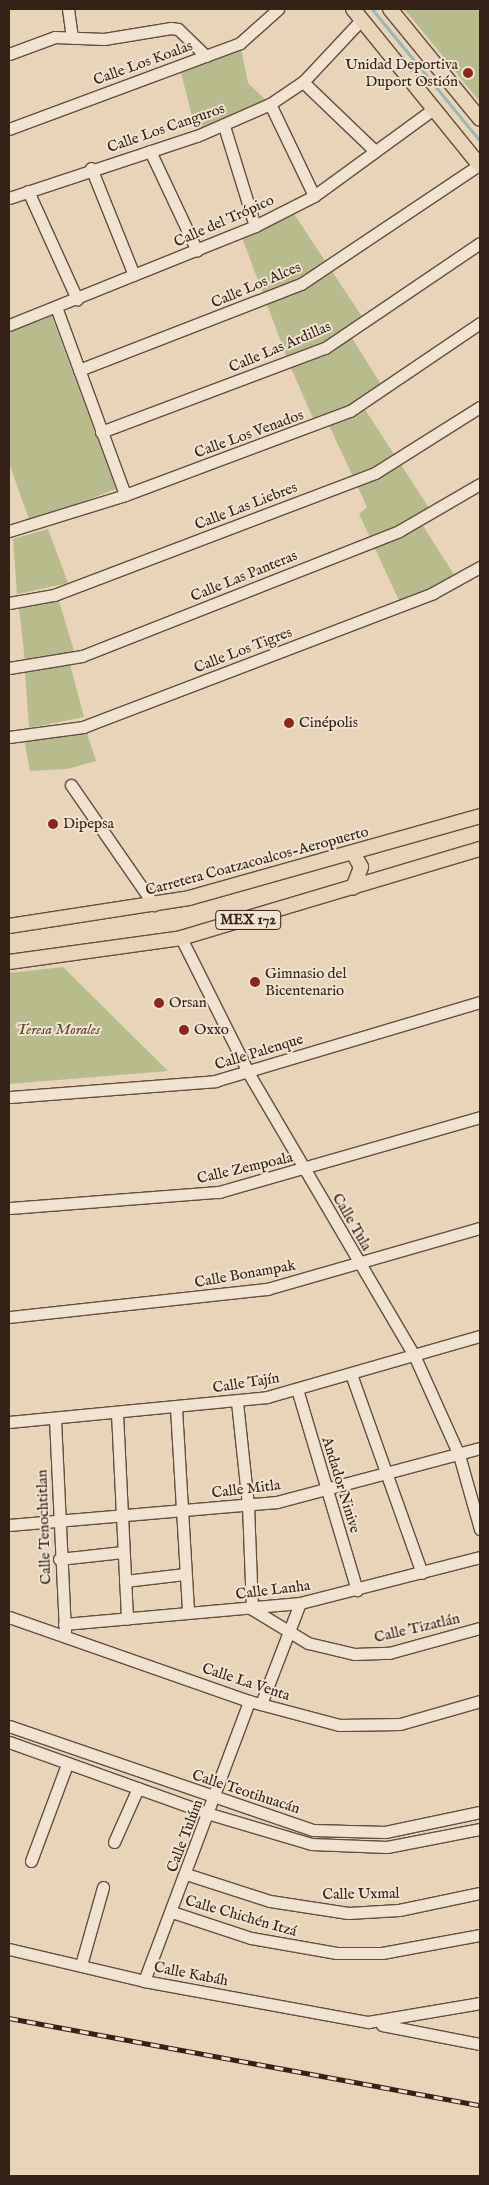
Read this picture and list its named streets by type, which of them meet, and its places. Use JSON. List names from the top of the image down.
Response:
{
  "streets": {
    "main road": ["Carretera Coatzacoalcos-Aeropuerto", "MEX 172"],
    "street": [
      "Calle Los Koalas",
      "Calle Los Canguros",
      "Calle del Trópico",
      "Calle Los Alces",
      "Calle Las Ardillas",
      "Calle Los Venados",
      "Calle Las Liebres",
      "Calle Las Panteras",
      "Calle Los Tigres",
      "Calle Palenque",
      "Calle Zempoala",
      "Calle Tula",
      "Calle Bonampak",
      "Calle Tajín",
      "Andador Ninive",
      "Calle Mitla",
      "Calle Tenochtitlan",
      "Calle Lanha",
      "Calle Tizatlán",
      "Calle La Venta",
      "Calle Teotihuacán",
      "Calle Tulúm",
      "Calle Uxmal",
      "Calle Chichén Itzá",
      "Calle Kabáh"
    ]
  },
  "crossings": [
    ["MEX 172", "Calle Tula"],
    ["Calle Palenque", "Calle Tula"],
    ["Calle Zempoala", "Calle Tula"],
    ["Calle Tula", "Calle Bonampak"],
    ["Calle Tula", "Calle Tajín"],
    ["Calle Tula", "Calle Mitla"],
    ["Calle Tajín", "Andador Ninive"],
    ["Calle Tajín", "Calle Tenochtitlan"],
    ["Andador Ninive", "Calle Mitla"],
    ["Andador Ninive", "Calle Lanha"],
    ["Calle Mitla", "Calle Tenochtitlan"],
    ["Calle Tenochtitlan", "Calle Lanha"],
    ["Calle Tenochtitlan", "Calle La Venta"],
    ["Calle Lanha", "Calle Tizatlán"],
    ["Calle Lanha", "Calle La Venta"],
    ["Calle Lanha", "Calle Tulúm"],
    ["Calle Tizatlán", "Calle Tulúm"],
    ["Calle La Venta", "Calle Tulúm"],
    ["Calle Teotihuacán", "Calle Tulúm"],
    ["Calle Tulúm", "Calle Uxmal"],
    ["Calle Tulúm", "Calle Chichén Itzá"],
    ["Calle Tulúm", "Calle Kabáh"]
  ],
  "parks": ["Teresa Morales"],
  "places": [
    "Unidad Deportiva Duport Ostión",
    "Cinépolis",
    "Dipepsa",
    "Gimnasio del Bicentenario",
    "Orsan",
    "Oxxo"
  ]
}
